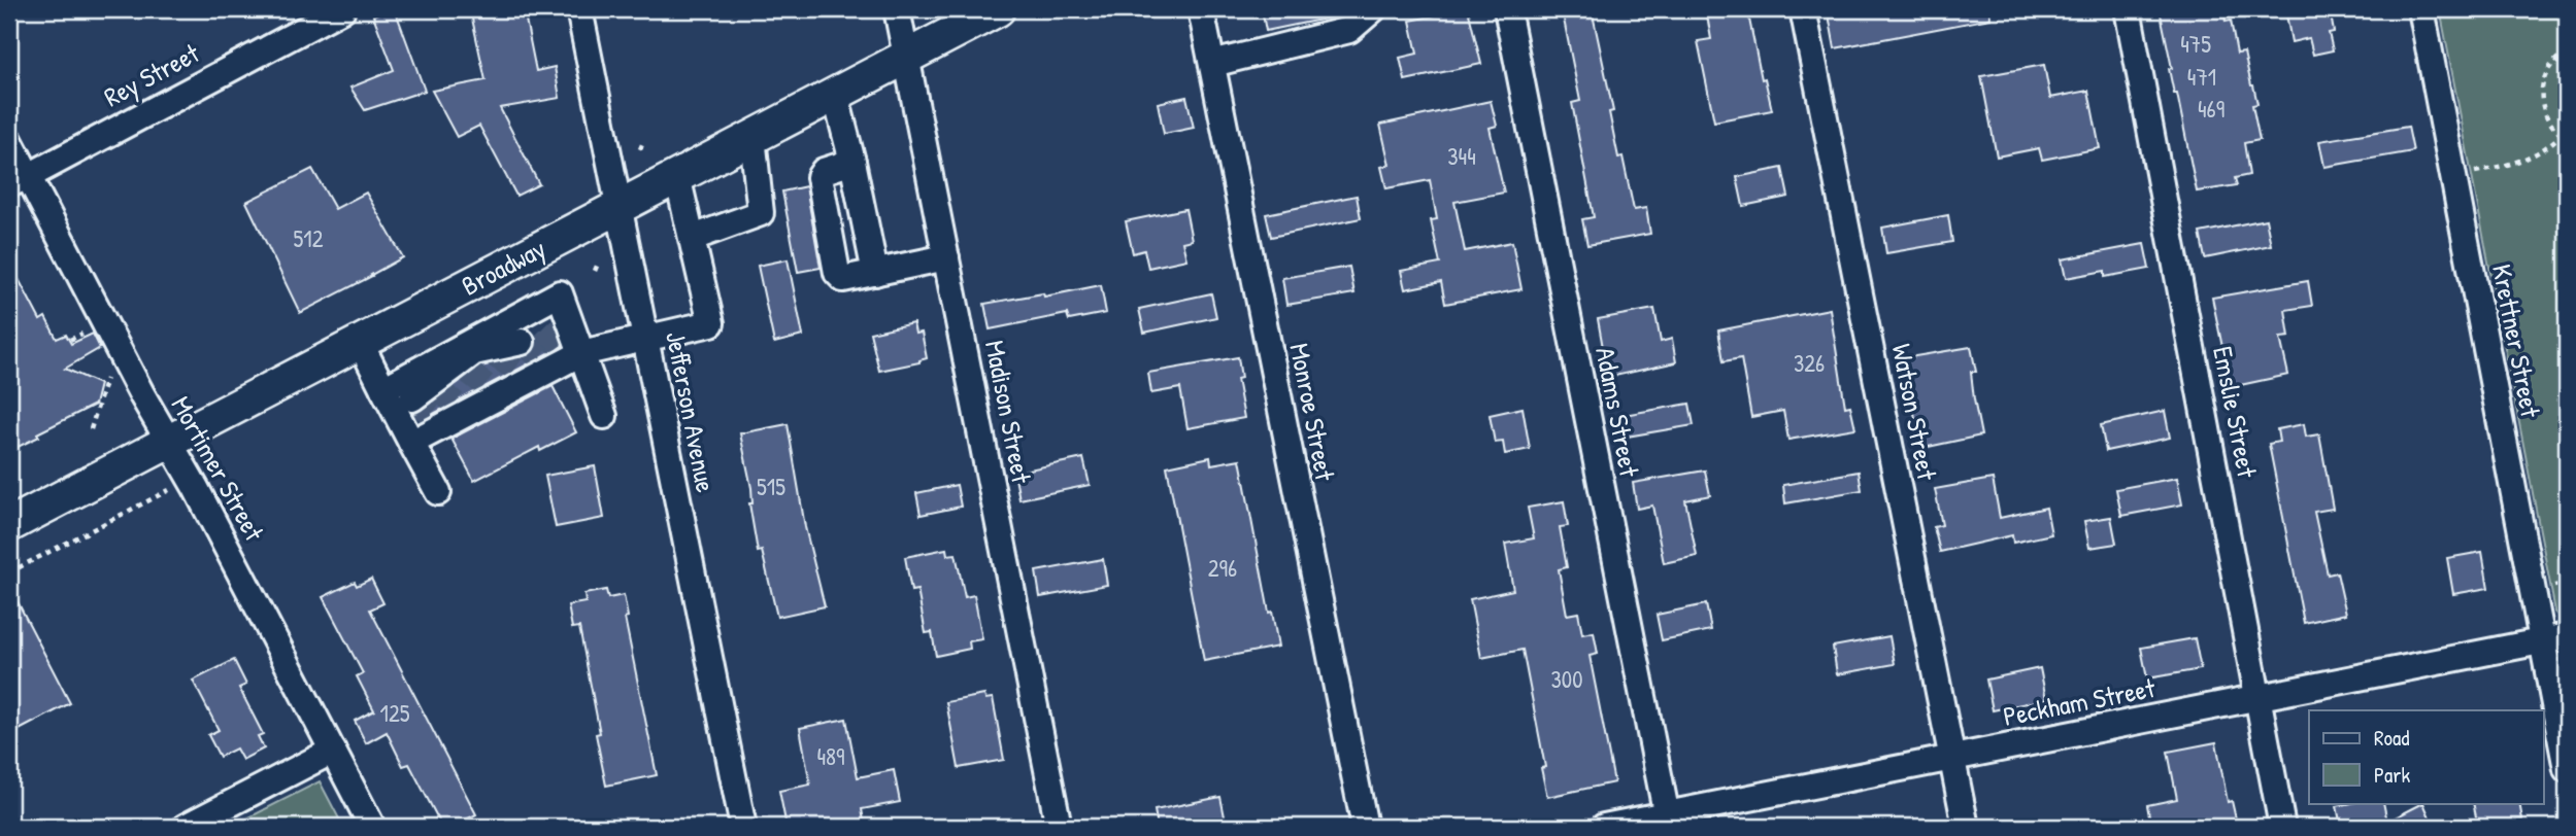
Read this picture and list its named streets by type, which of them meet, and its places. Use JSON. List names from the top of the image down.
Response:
{
  "streets": {
    "main road": ["Broadway"],
    "street": [
      "Rey Street",
      "Krettner Street",
      "Jefferson Avenue",
      "Madison Street",
      "Monroe Street",
      "Adams Street",
      "Watson Street",
      "Emslie Street",
      "Mortimer Street",
      "Peckham Street"
    ]
  },
  "crossings": [
    ["Rey Street", "Mortimer Street"],
    ["Broadway", "Jefferson Avenue"],
    ["Broadway", "Madison Street"],
    ["Broadway", "Mortimer Street"],
    ["Krettner Street", "Peckham Street"],
    ["Adams Street", "Peckham Street"],
    ["Watson Street", "Peckham Street"],
    ["Emslie Street", "Peckham Street"]
  ],
  "house_numbers": [
    "475",
    "471",
    "469",
    "344",
    "512",
    "326",
    "515",
    "296",
    "300",
    "125",
    "489"
  ],
  "legend": ["Road", "Park"]
}
